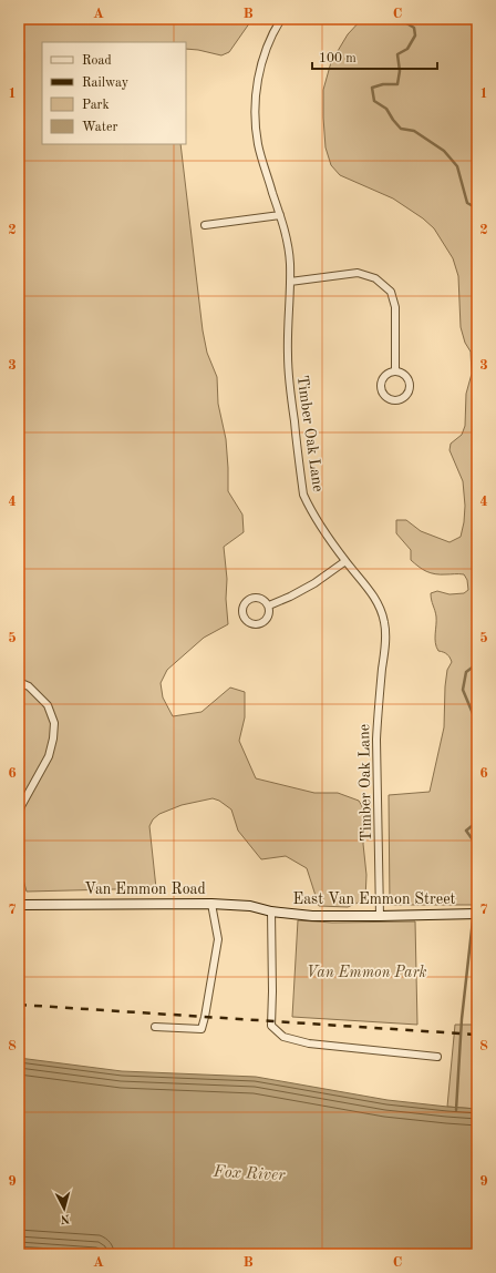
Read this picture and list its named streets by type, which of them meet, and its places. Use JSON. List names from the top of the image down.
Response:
{
  "streets": {
    "street": ["Timber Oak Lane", "Van Emmon Road", "East Van Emmon Street"]
  },
  "crossings": [
    ["Timber Oak Lane", "East Van Emmon Street"],
    ["Van Emmon Road", "East Van Emmon Street"]
  ],
  "water": ["Fox River"],
  "parks": ["Van Emmon Park"],
  "legend": [
    "Road",
    "Railway",
    "Park",
    "Water"
  ],
  "scale_bar": "100 m",
  "north": "bottom",
  "grid": {
    "columns": ["A", "B", "C"],
    "rows": [
      "1",
      "2",
      "3",
      "4",
      "5",
      "6",
      "7",
      "8",
      "9"
    ]
  }
}
